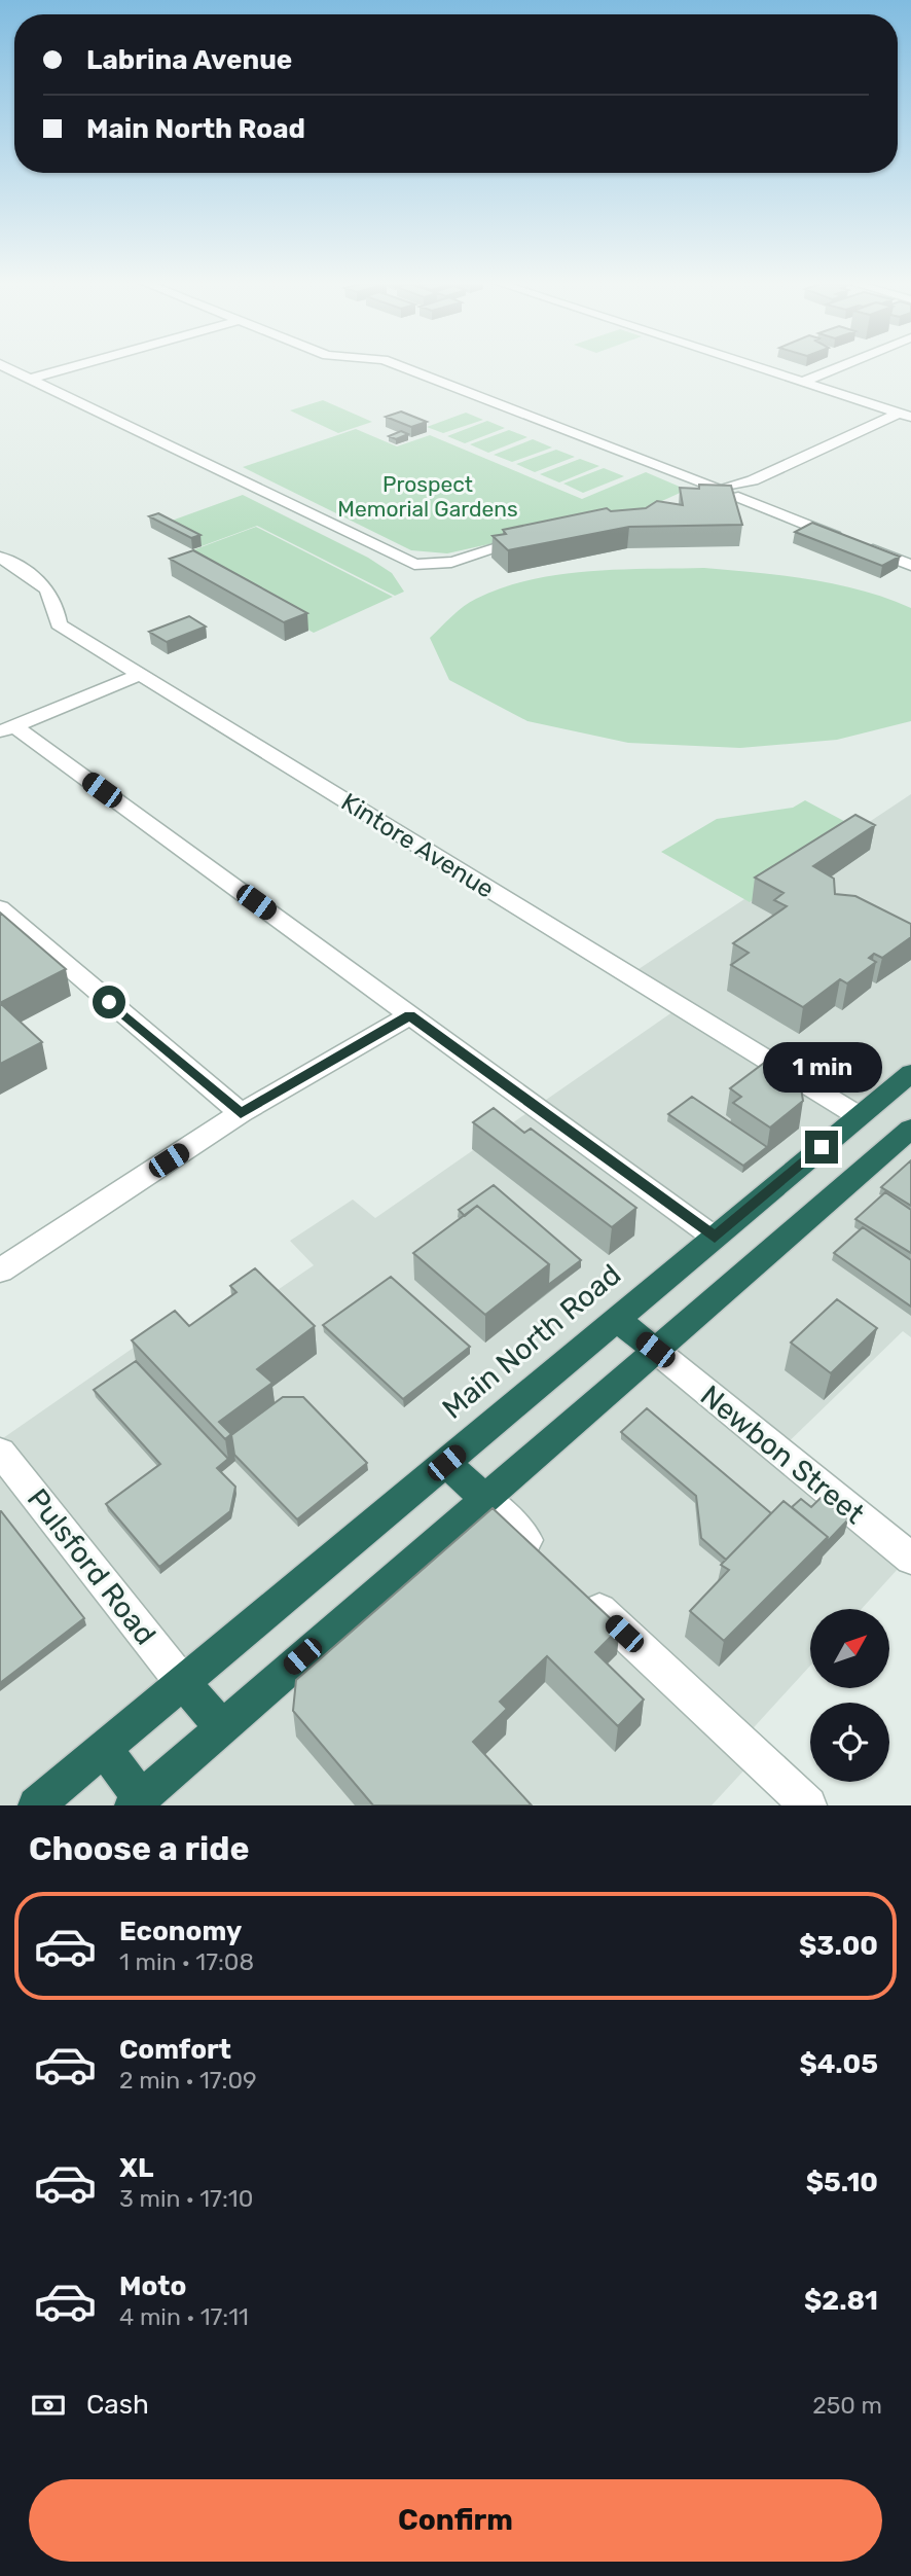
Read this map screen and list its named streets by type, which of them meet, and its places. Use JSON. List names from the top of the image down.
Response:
{
  "streets": {
    "highway": ["Main North Road"],
    "street": ["Kintore Avenue", "Newbon Street", "Pulsford Road"]
  },
  "crossings": [
    ["Kintore Avenue", "Main North Road"],
    ["Main North Road", "Pulsford Road"]
  ],
  "parks": ["Prospect Memorial Gardens"],
  "north": "top right",
  "page": {
    "banner": ["Labrina Avenue", "Main North Road"],
    "bubble": "1 min",
    "heading": "Choose a ride",
    "list": [
      {
        "name": "Economy",
        "note": "1 min · 17:08",
        "value": "$3.00"
      },
      {
        "name": "Comfort",
        "note": "2 min · 17:09",
        "value": "$4.05"
      },
      {
        "name": "XL",
        "note": "3 min · 17:10",
        "value": "$5.10"
      },
      {
        "name": "Moto",
        "note": "4 min · 17:11",
        "value": "$2.81"
      }
    ],
    "pay": ["Cash", "250 m"],
    "buttons": "Confirm"
  }
}
